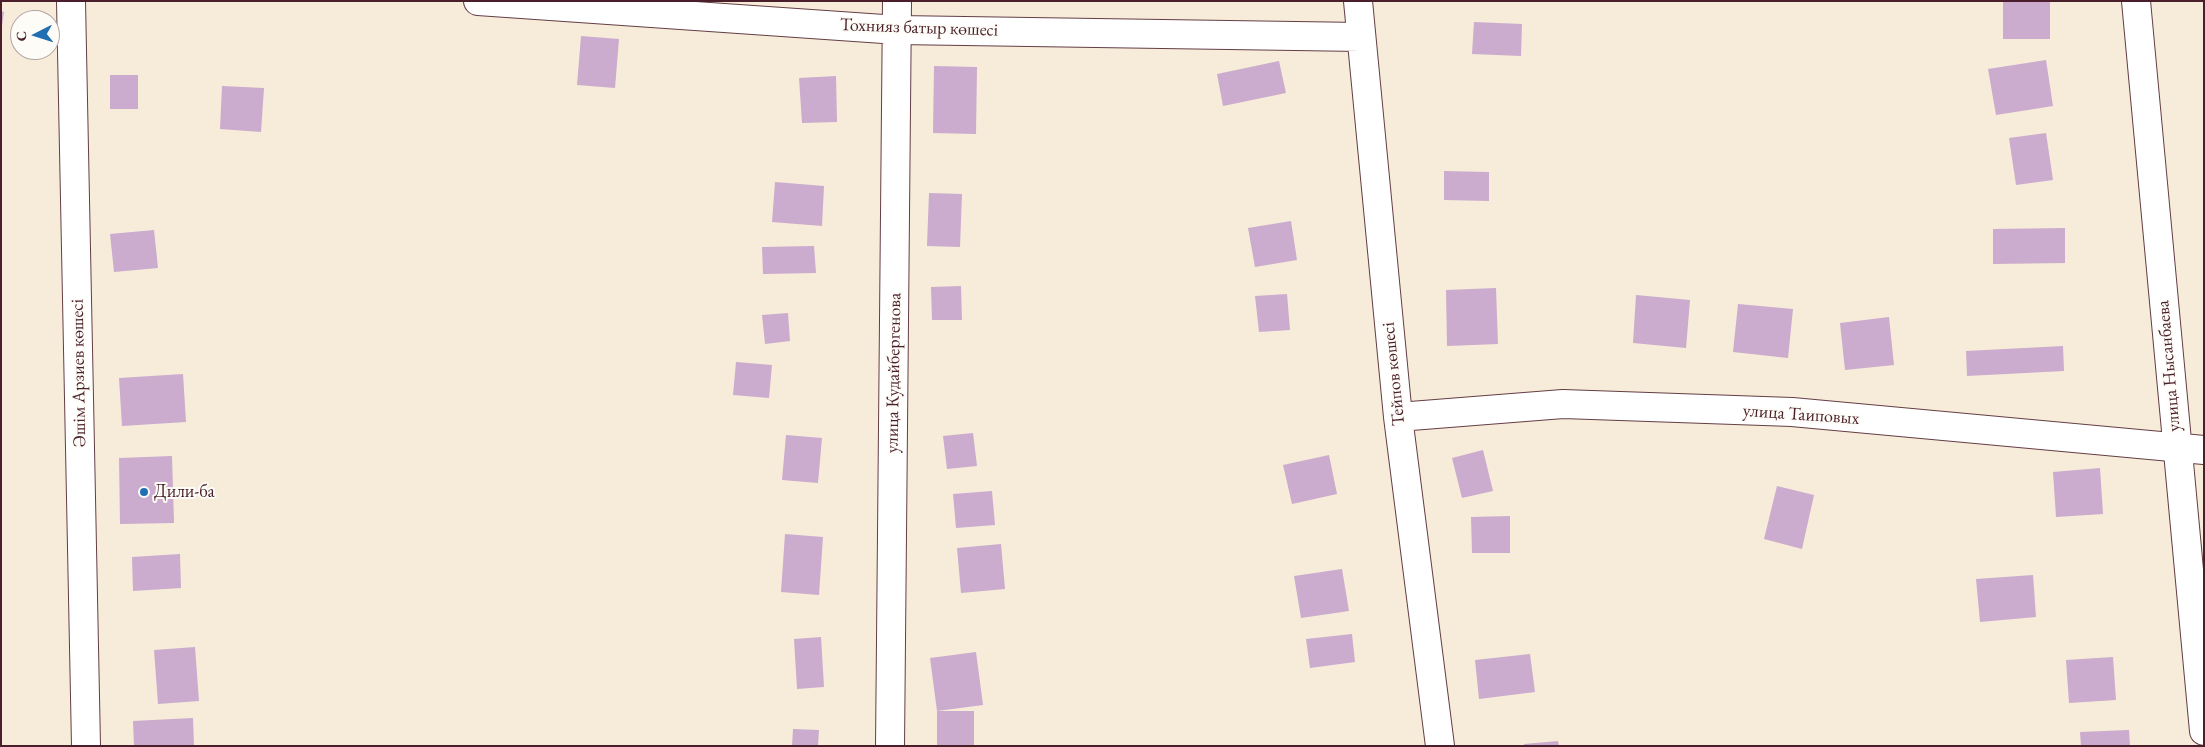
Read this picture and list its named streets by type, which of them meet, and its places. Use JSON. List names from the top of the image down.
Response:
{
  "streets": {
    "street": [
      "Тохнияз батыр көшесі",
      "улица Нысанбаева",
      "Әшім Арзиев көшесі",
      "улица Кудайбергенова",
      "Тейпов көшесі",
      "улица Таиповых"
    ]
  },
  "crossings": [
    ["Тохнияз батыр көшесі", "улица Кудайбергенова"],
    ["Тохнияз батыр көшесі", "Тейпов көшесі"],
    ["улица Нысанбаева", "улица Таиповых"],
    ["Тейпов көшесі", "улица Таиповых"]
  ],
  "places": ["Дили-ба"],
  "north": "left"
}
